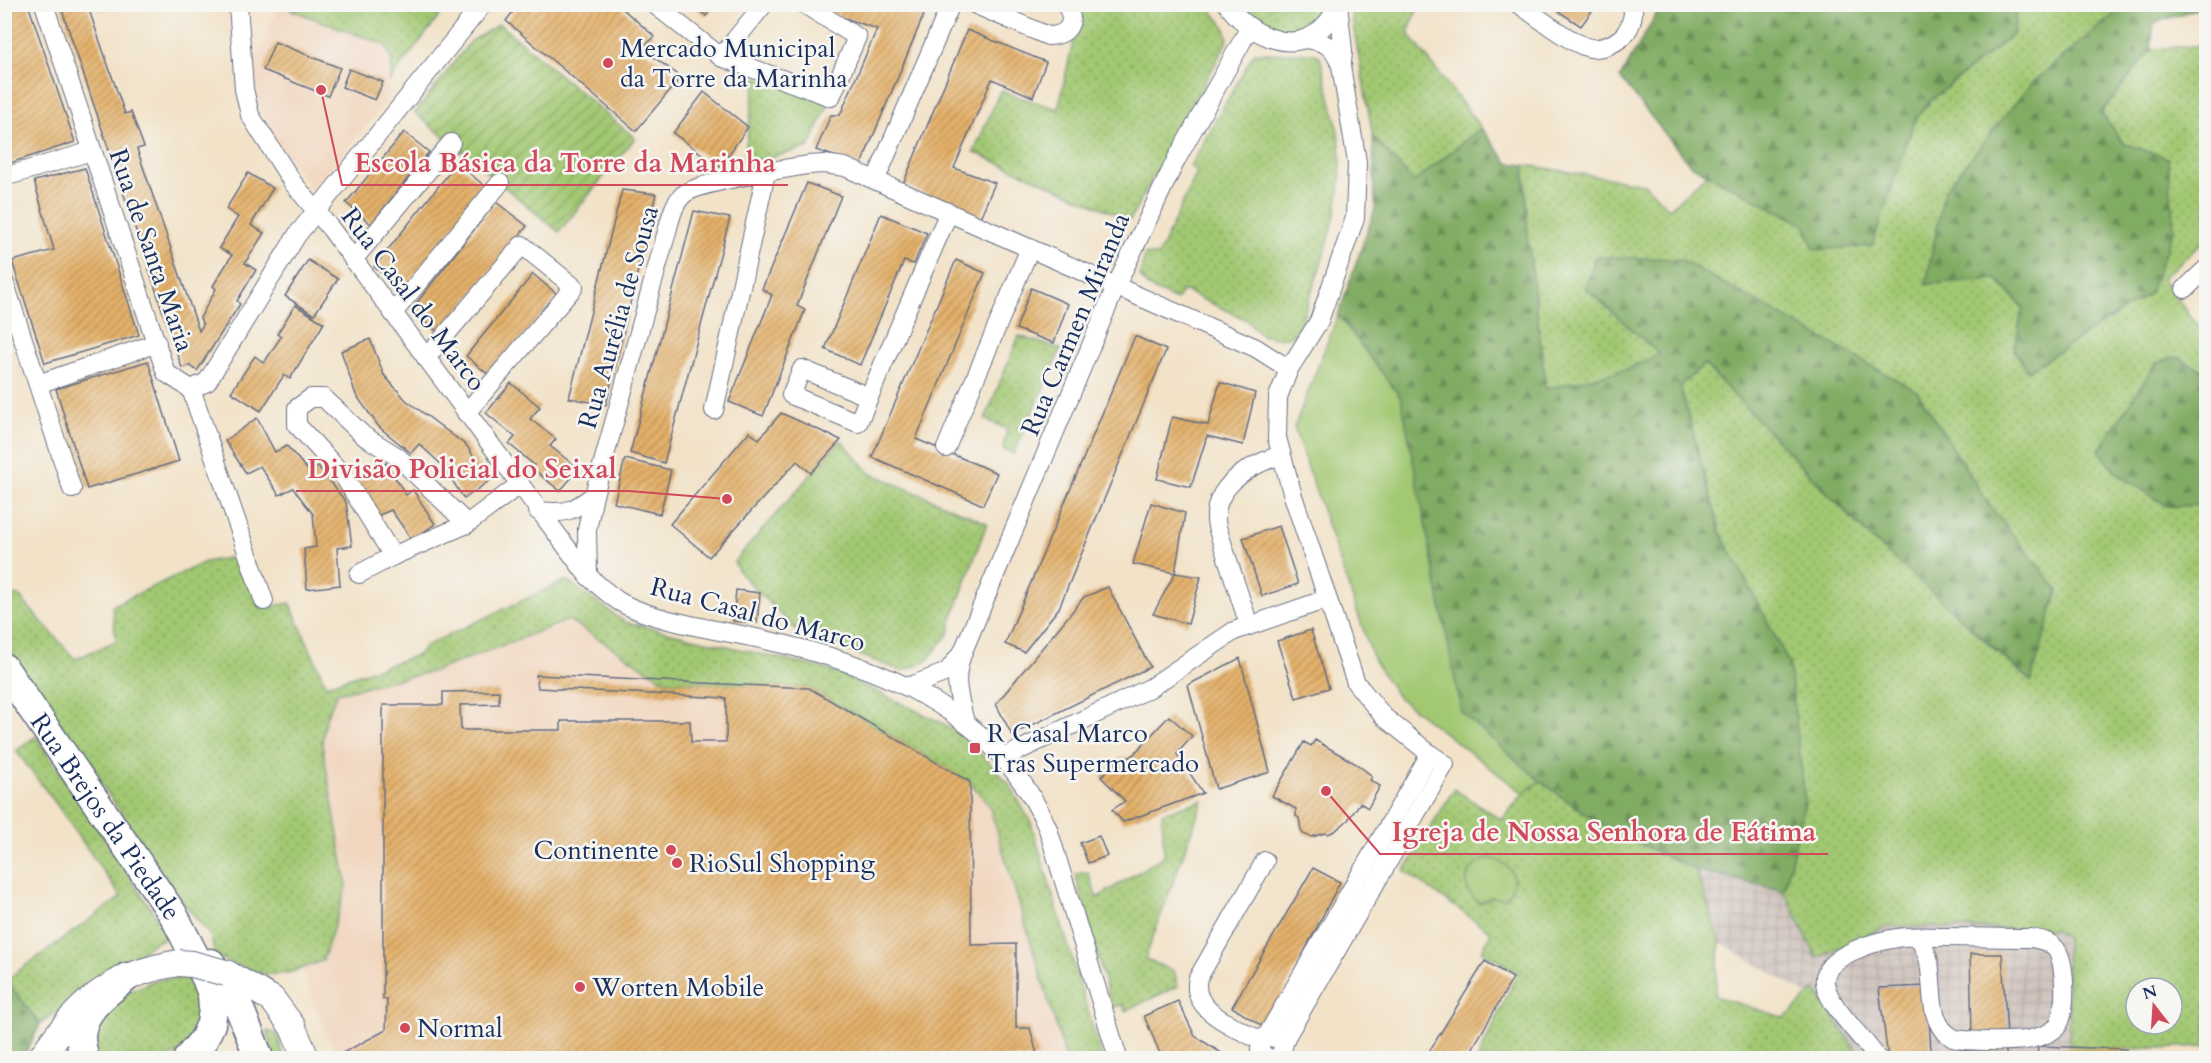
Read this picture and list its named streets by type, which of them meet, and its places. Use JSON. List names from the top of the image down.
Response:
{
  "streets": {
    "main road": ["Rua Brejos da Piedade"],
    "street": [
      "Rua de Santa Maria",
      "Rua Casal do Marco",
      "Rua Aurélia de Sousa",
      "Rua Carmen Miranda"
    ]
  },
  "crossings": [
    ["Rua Casal do Marco", "Rua Aurélia de Sousa"],
    ["Rua Casal do Marco", "Rua Carmen Miranda"]
  ],
  "places": {
    "other": [
      "Mercado Municipal da Torre da Marinha",
      "Escola Básica da Torre da Marinha",
      "Divisão Policial do Seixal",
      "Igreja de Nossa Senhora de Fátima",
      "Continente",
      "RioSul Shopping",
      "Worten Mobile",
      "Normal"
    ],
    "transit": ["R Casal Marco Tras Supermercado"]
  },
  "north": "top"
}
